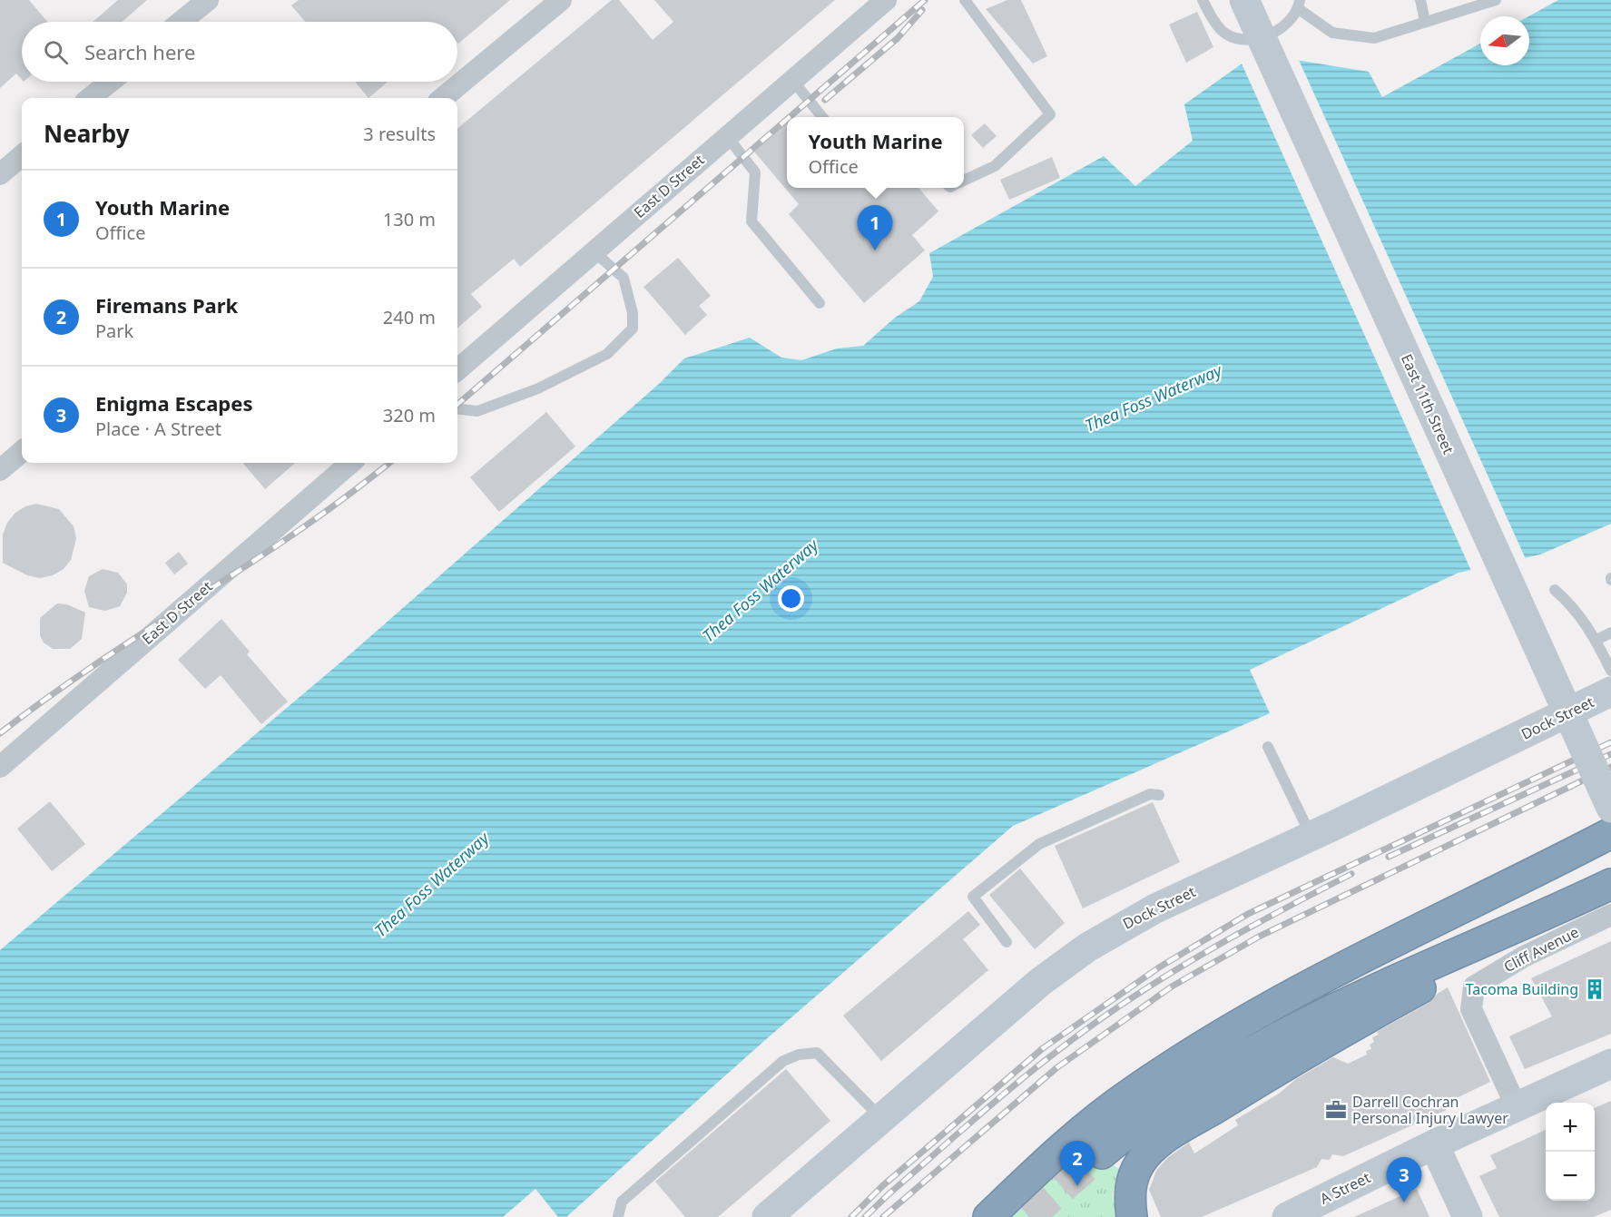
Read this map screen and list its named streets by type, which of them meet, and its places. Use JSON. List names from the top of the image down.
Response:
{
  "streets": {
    "street": [
      "East D Street",
      "East 11th Street",
      "Dock Street",
      "Cliff Avenue",
      "A Street"
    ]
  },
  "crossings": [
    ["Cliff Avenue", "A Street"]
  ],
  "water": ["Thea Foss Waterway"],
  "places": {
    "building": ["Tacoma Building"],
    "office": ["Darrell Cochran Personal Injury Lawyer"]
  },
  "north": "left",
  "page": {
    "search": "Search here",
    "heading": ["Nearby", "3 results"],
    "popup": ["Youth Marine", "Office"],
    "list": [
      {
        "mark": "1",
        "name": "Youth Marine",
        "note": "Office",
        "value": "130 m"
      },
      {
        "mark": "2",
        "name": "Firemans Park",
        "note": "Park",
        "value": "240 m"
      },
      {
        "mark": "3",
        "name": "Enigma Escapes",
        "note": "Place · A Street",
        "value": "320 m"
      }
    ],
    "pins": ["1", "2", "3"],
    "map_buttons": ["+", "−"]
  }
}
